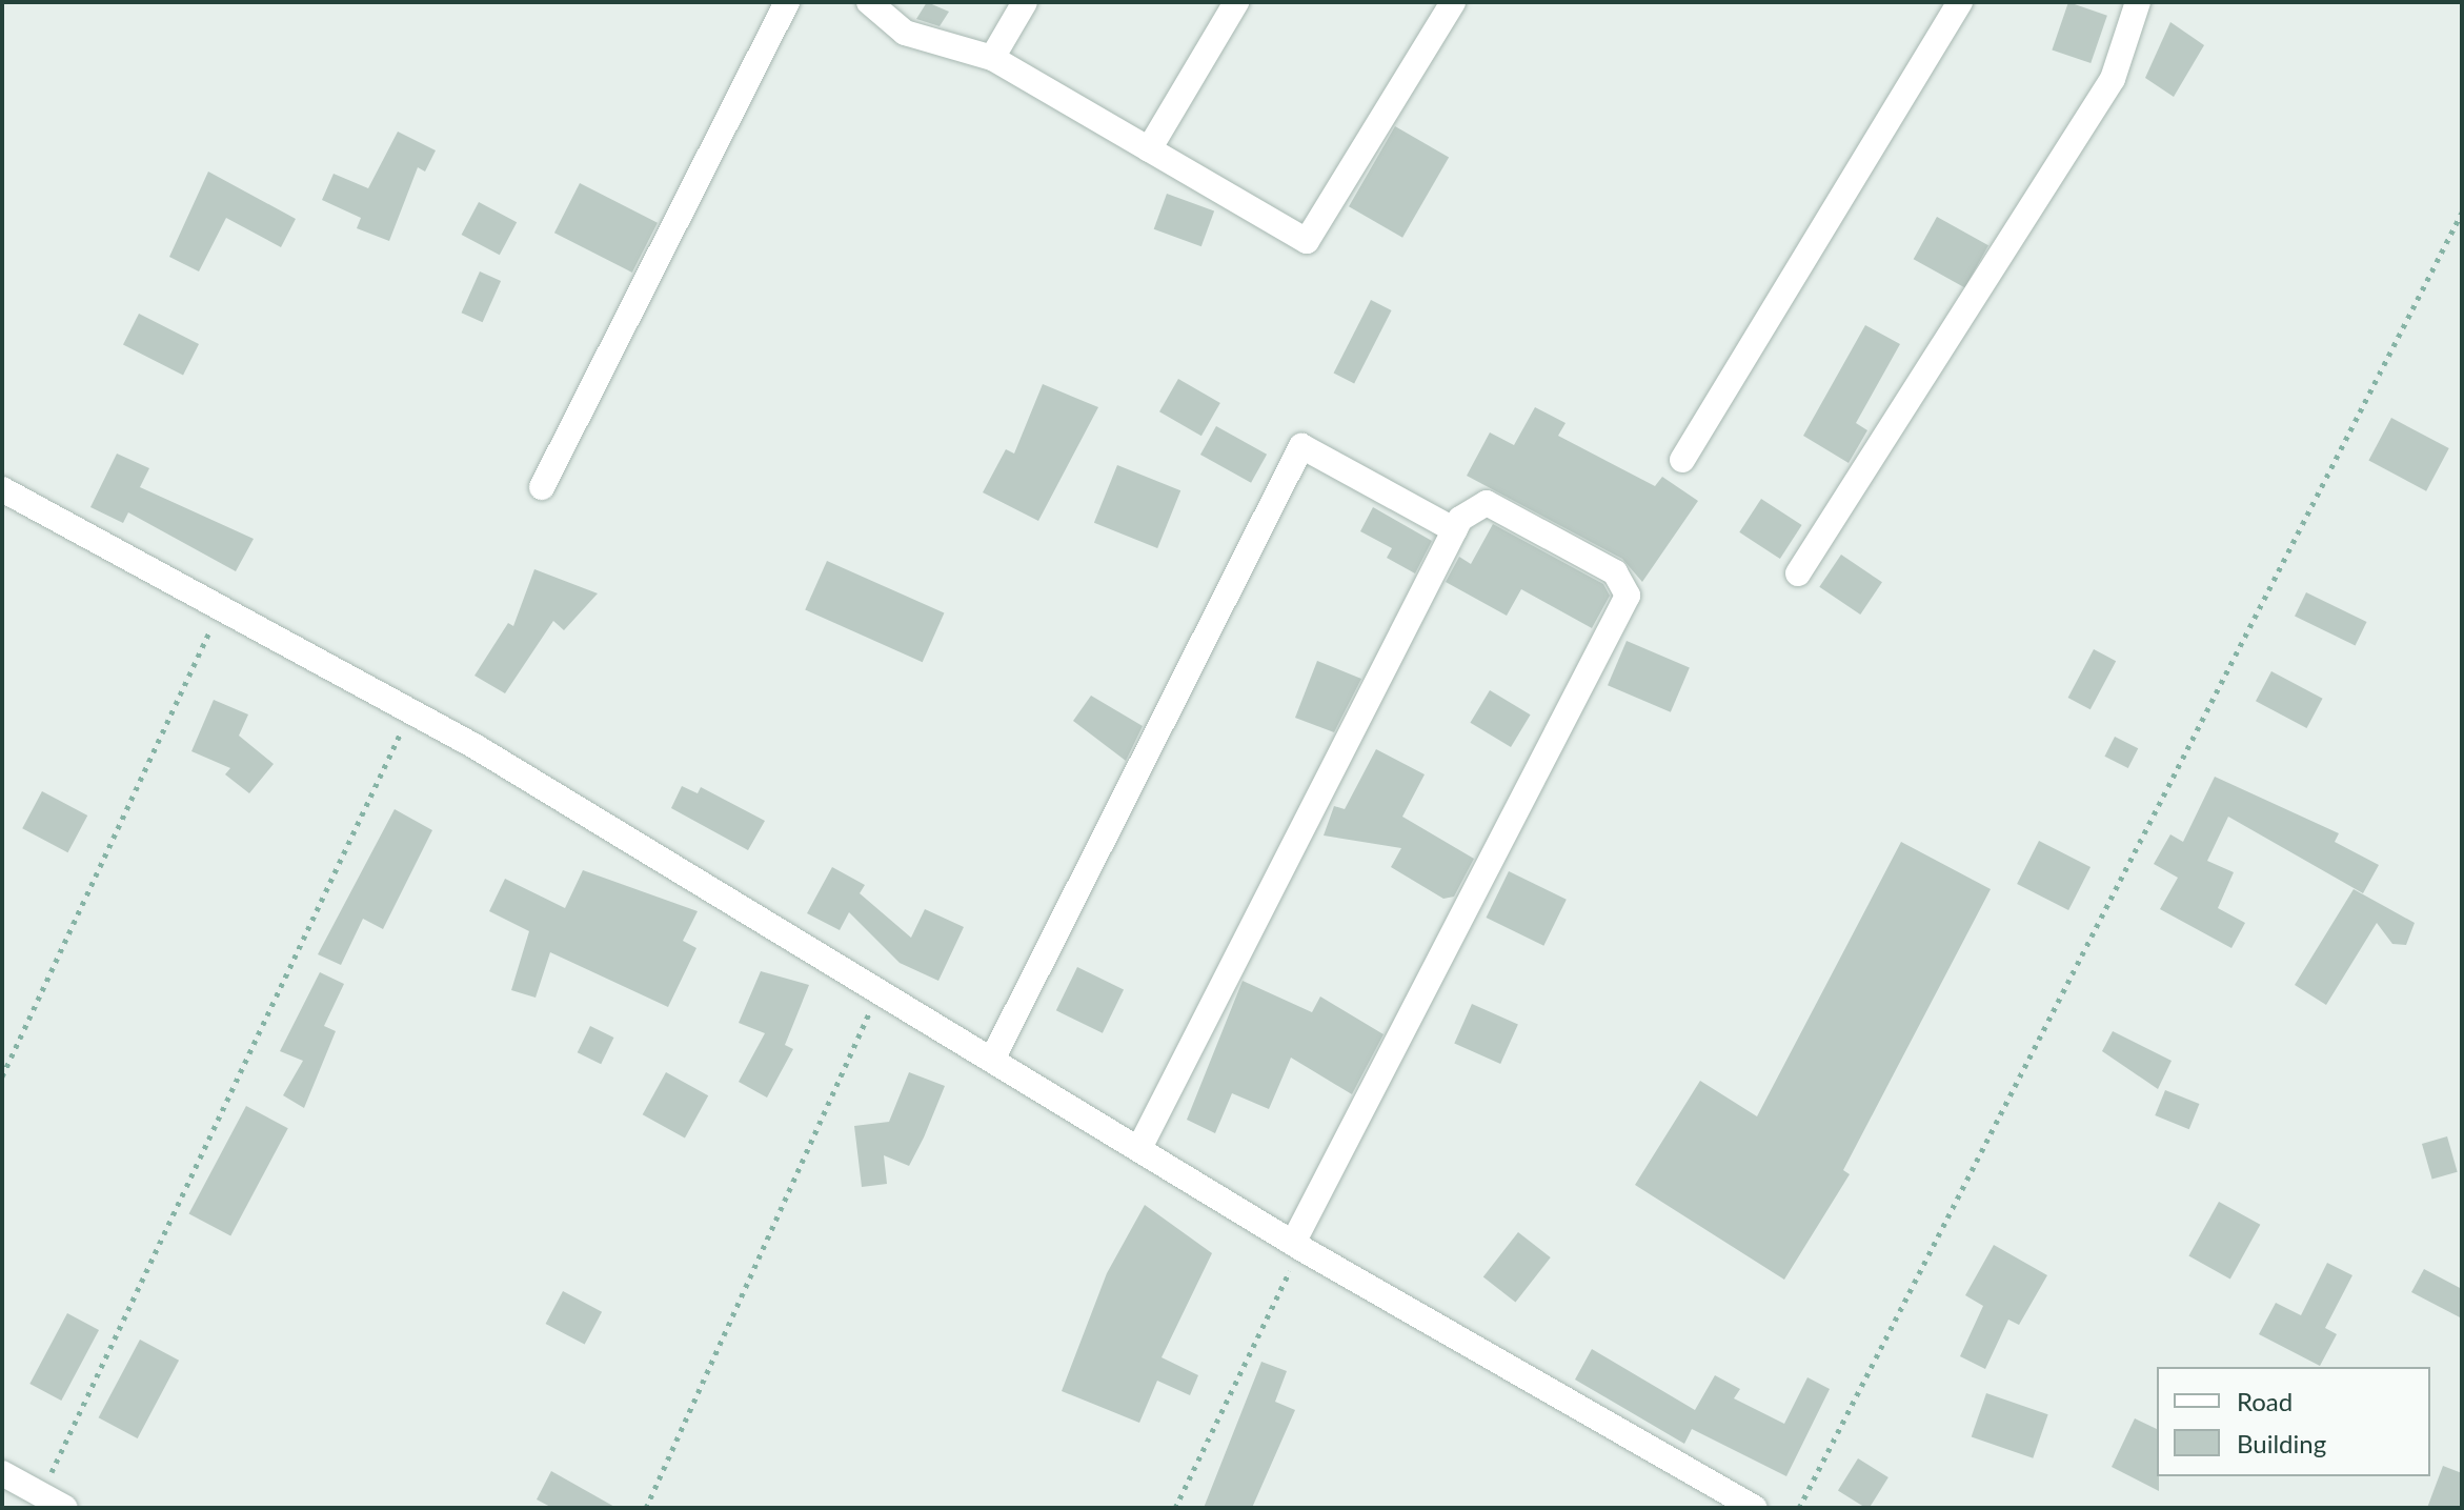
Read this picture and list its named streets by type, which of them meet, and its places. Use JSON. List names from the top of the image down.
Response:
{
  "legend": ["Road", "Building"]
}
